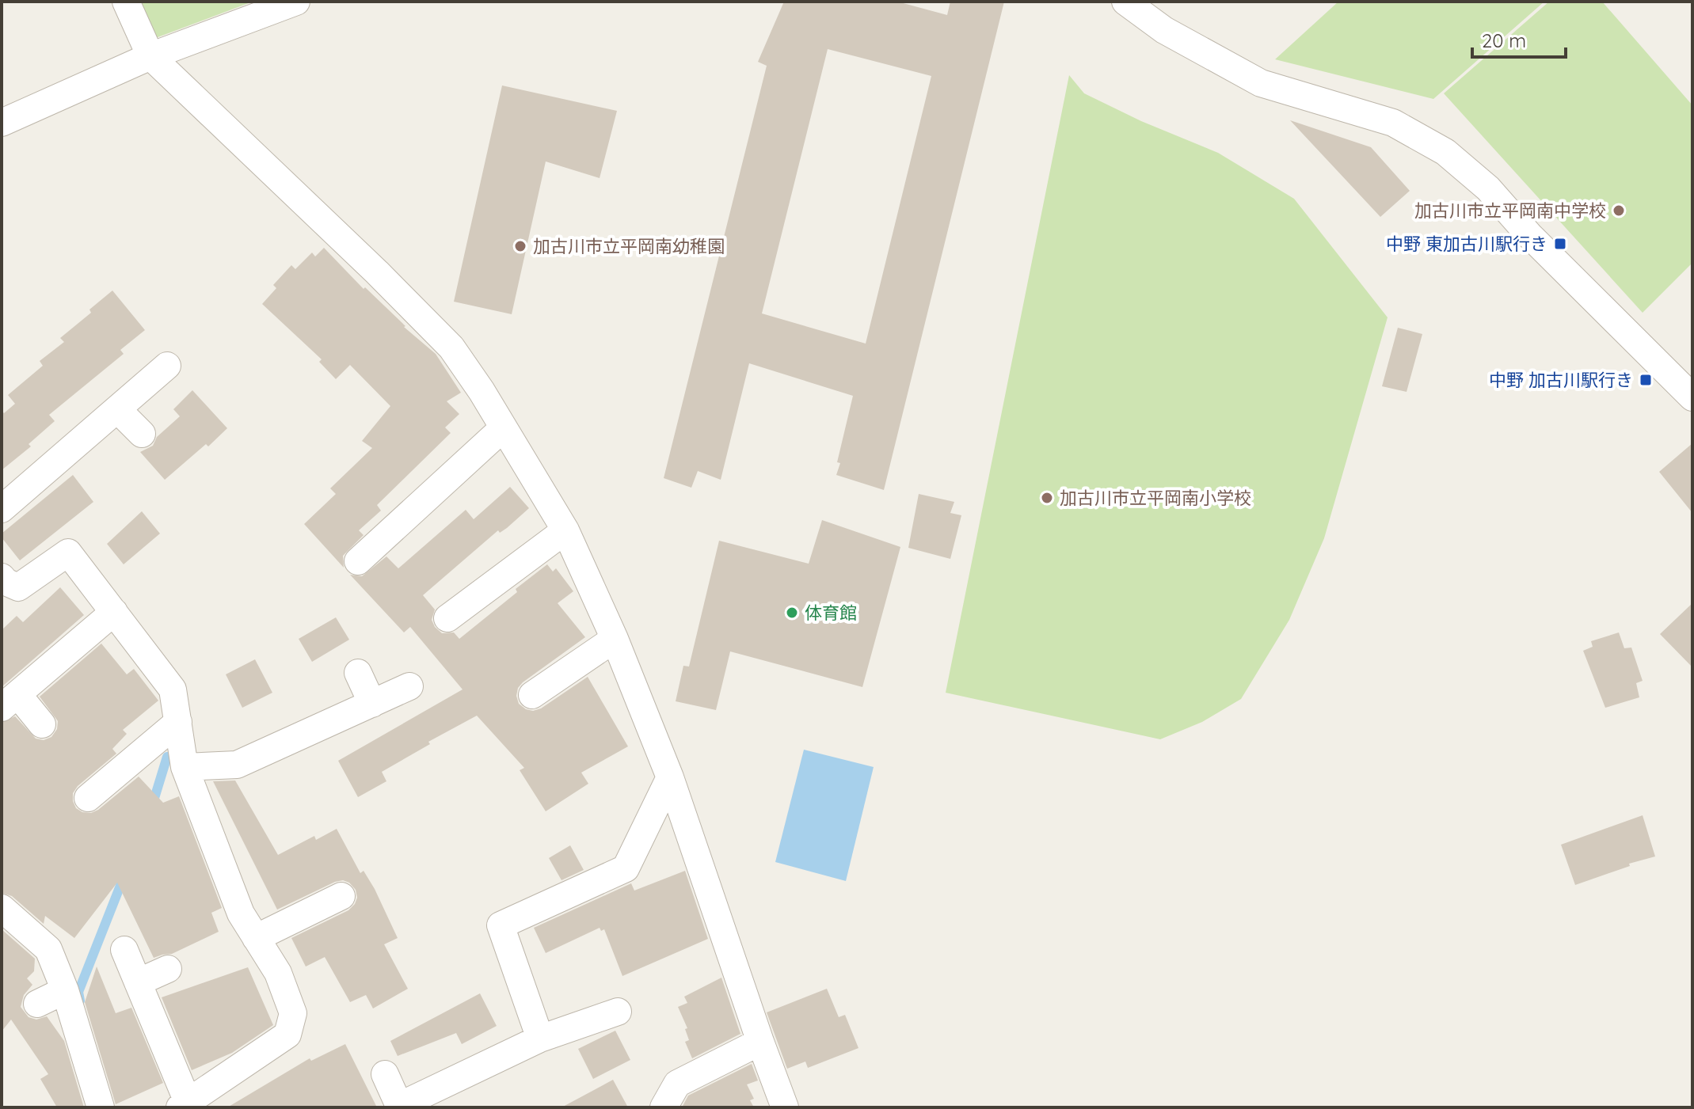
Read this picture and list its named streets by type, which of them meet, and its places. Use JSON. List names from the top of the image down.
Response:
{
  "places": {
    "other": [
      "加古川市立平岡南中学校",
      "加古川市立平岡南幼稚園",
      "加古川市立平岡南小学校",
      "体育館"
    ],
    "transit": ["中野 東加古川駅行き", "中野 加古川駅行き"]
  },
  "scale_bar": "20 m"
}
